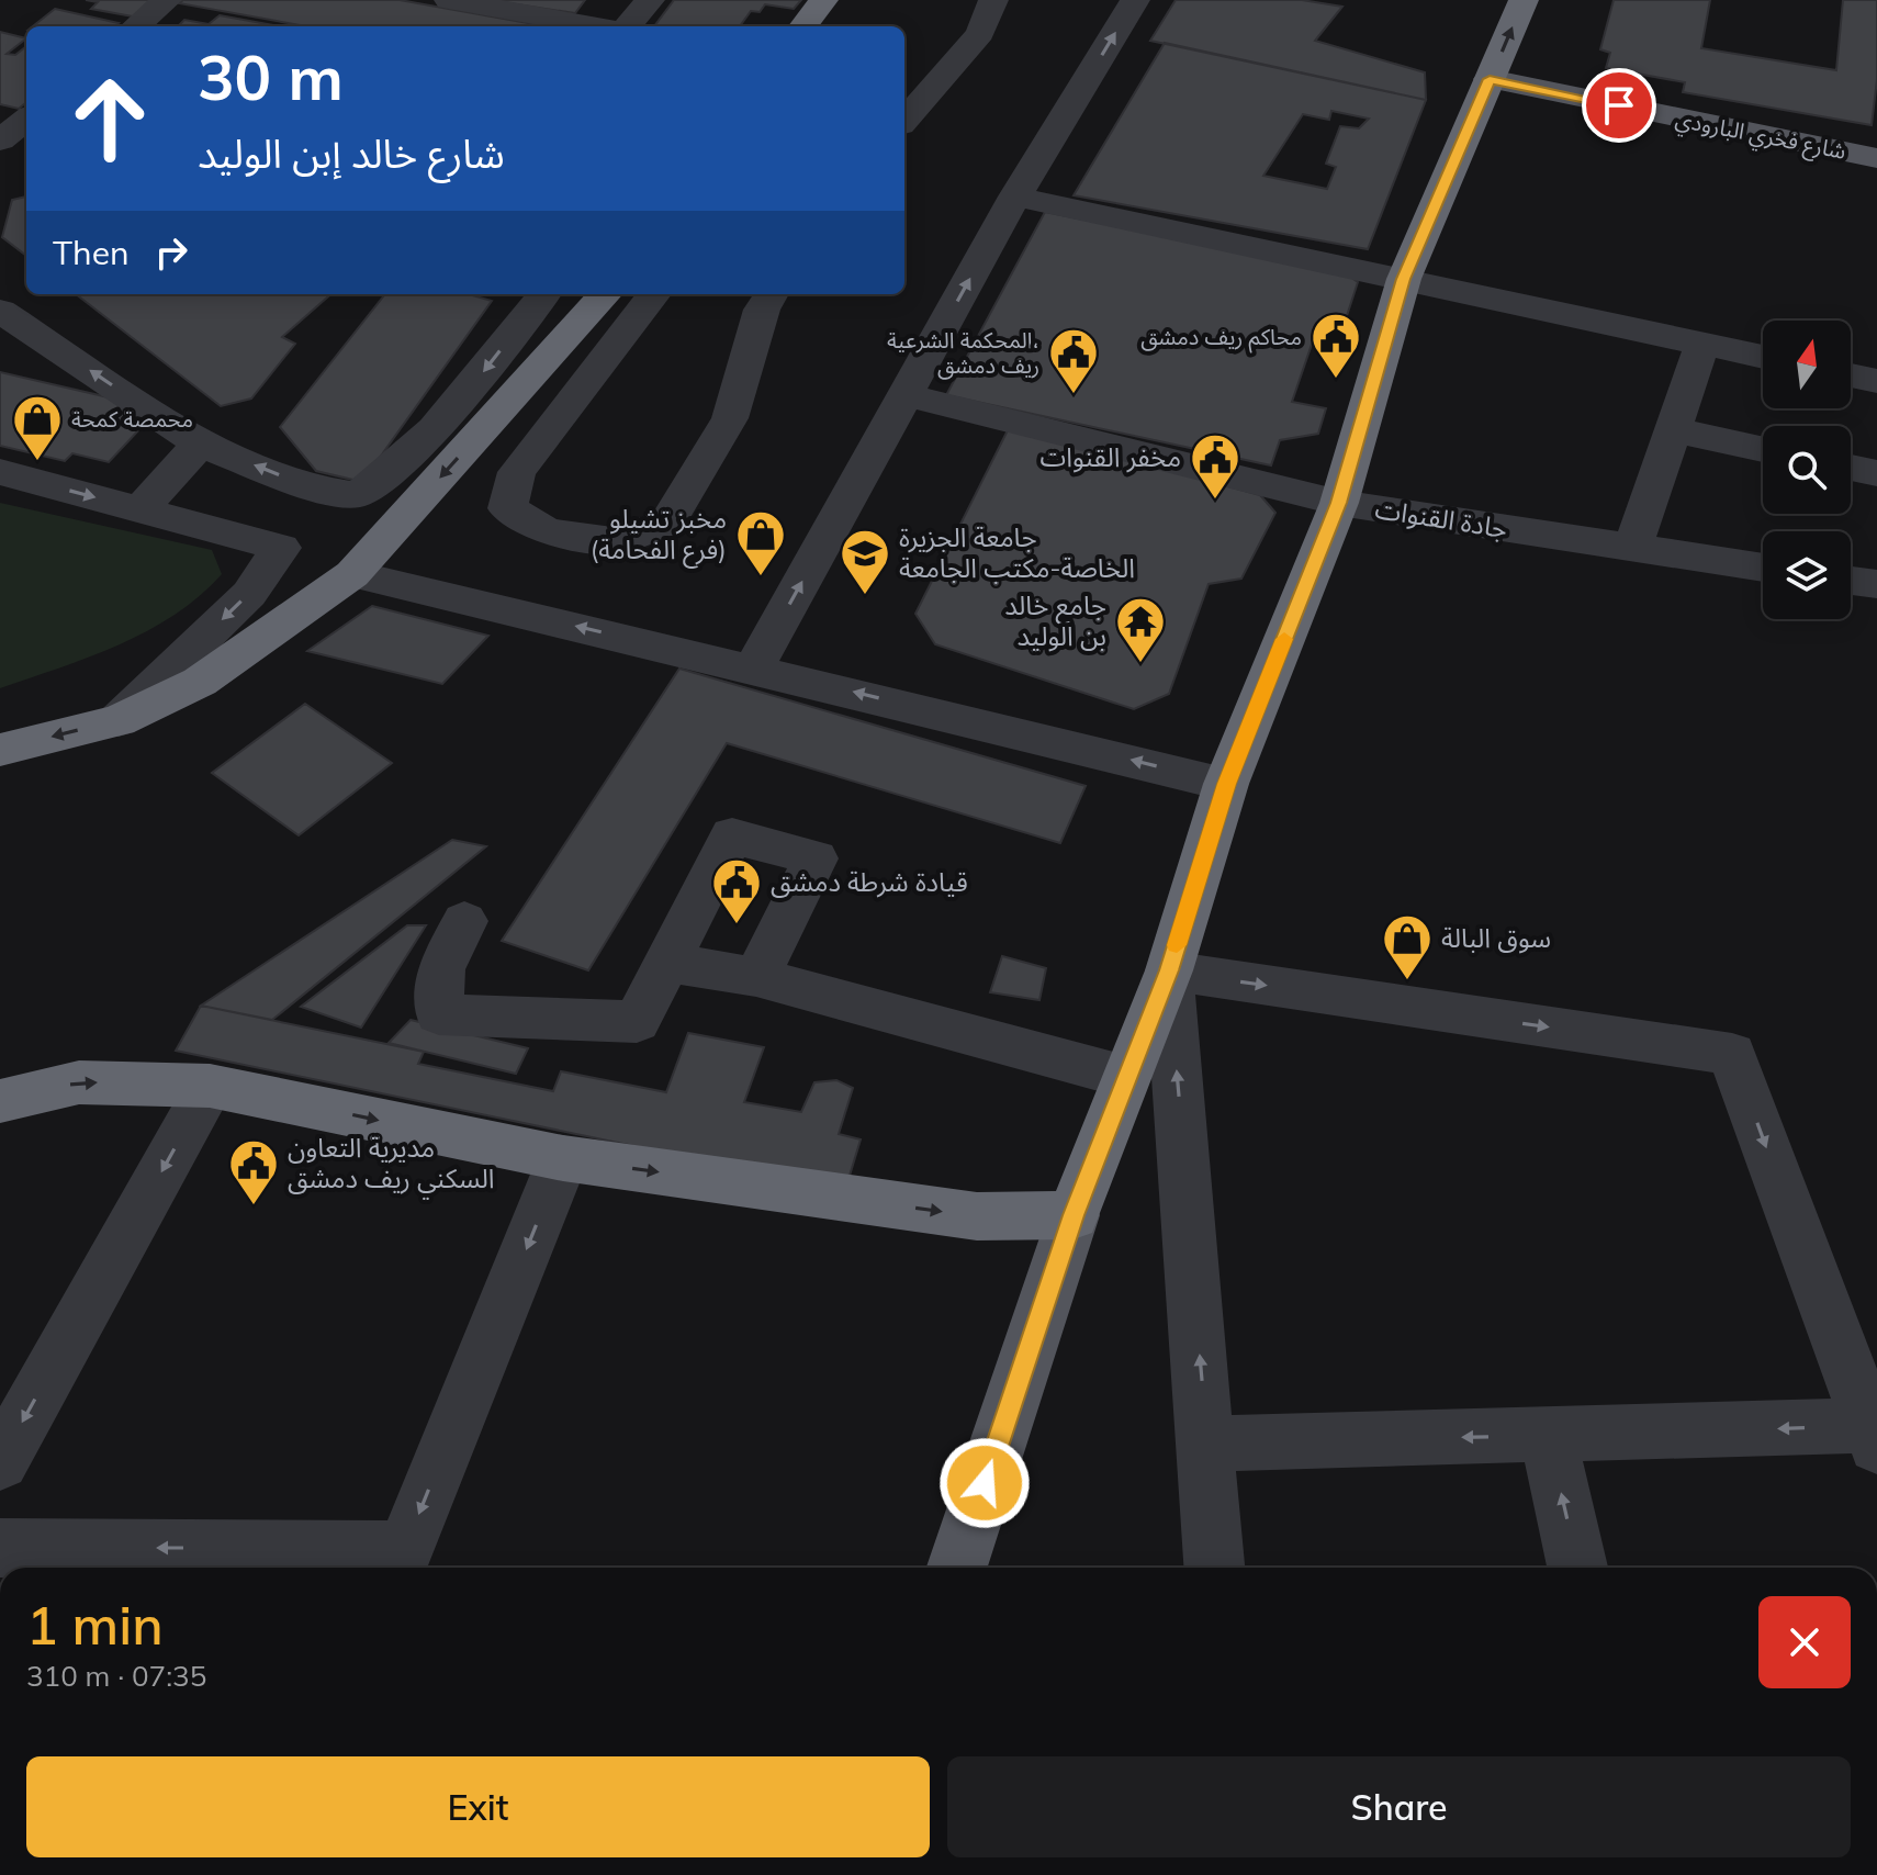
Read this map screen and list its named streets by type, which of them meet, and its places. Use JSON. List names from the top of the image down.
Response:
{
  "streets": {
    "main road": ["شارع فخري البارودي"],
    "street": ["جادة القنوات"]
  },
  "places": {
    "public building": [
      "محاكم ريف دمشق",
      "المحكمة الشرعية، ريف دمشق",
      "مخفر القنوات",
      "قيادة شرطة دمشق",
      "مديرية التعاون السكني ريف دمشق"
    ],
    "shop": ["محمصة كمحة", "مخبز تشيلو (فرع الفحامة)", "سوق البالة"],
    "school or university": ["جامعة الجزيرة الخاصة-مكتب الجامعة"],
    "temple": ["جامع خالد بن الوليد"]
  },
  "north": "top",
  "page": {
    "turn": ["30 m", "شارع خالد إبن الوليد"],
    "then": "Then",
    "heading": ["1 min", "310 m · 07:35"],
    "buttons": ["Exit", "Share"]
  }
}
